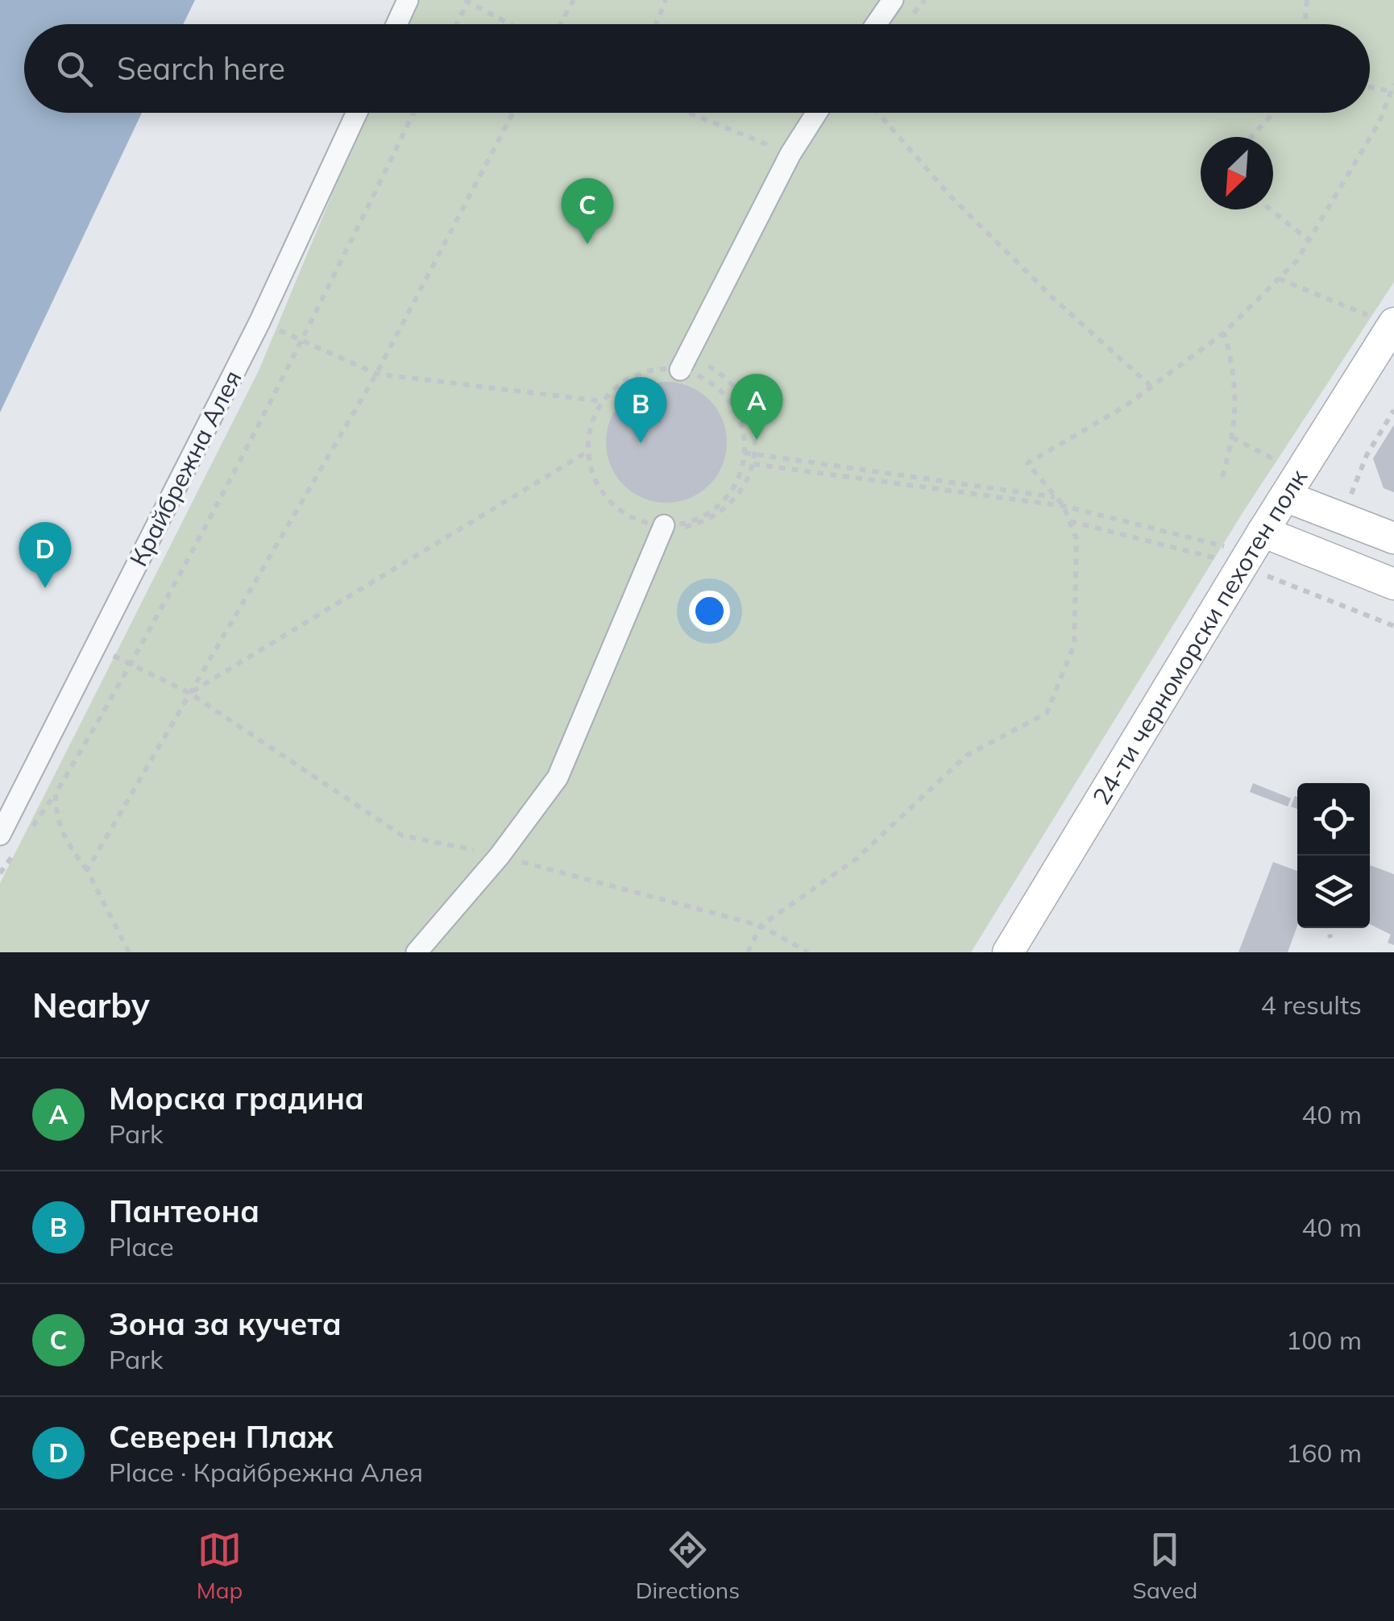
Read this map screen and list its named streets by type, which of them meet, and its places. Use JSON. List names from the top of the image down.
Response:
{
  "streets": {
    "main road": ["24-ти черноморски пехотен полк"],
    "street": ["Крайбрежна Алея"]
  },
  "north": "bottom left",
  "page": {
    "search": "Search here",
    "pins": [
      "C",
      "A",
      "B",
      "D"
    ],
    "heading": ["Nearby", "4 results"],
    "list": [
      {
        "mark": "A",
        "name": "Морска градина",
        "note": "Park",
        "value": "40 m"
      },
      {
        "mark": "B",
        "name": "Пантеона",
        "note": "Place",
        "value": "40 m"
      },
      {
        "mark": "C",
        "name": "Зона за кучета",
        "note": "Park",
        "value": "100 m"
      },
      {
        "mark": "D",
        "name": "Северен Плаж",
        "note": "Place · Крайбрежна Алея",
        "value": "160 m"
      }
    ],
    "nav": ["Map", "Directions", "Saved"]
  }
}
